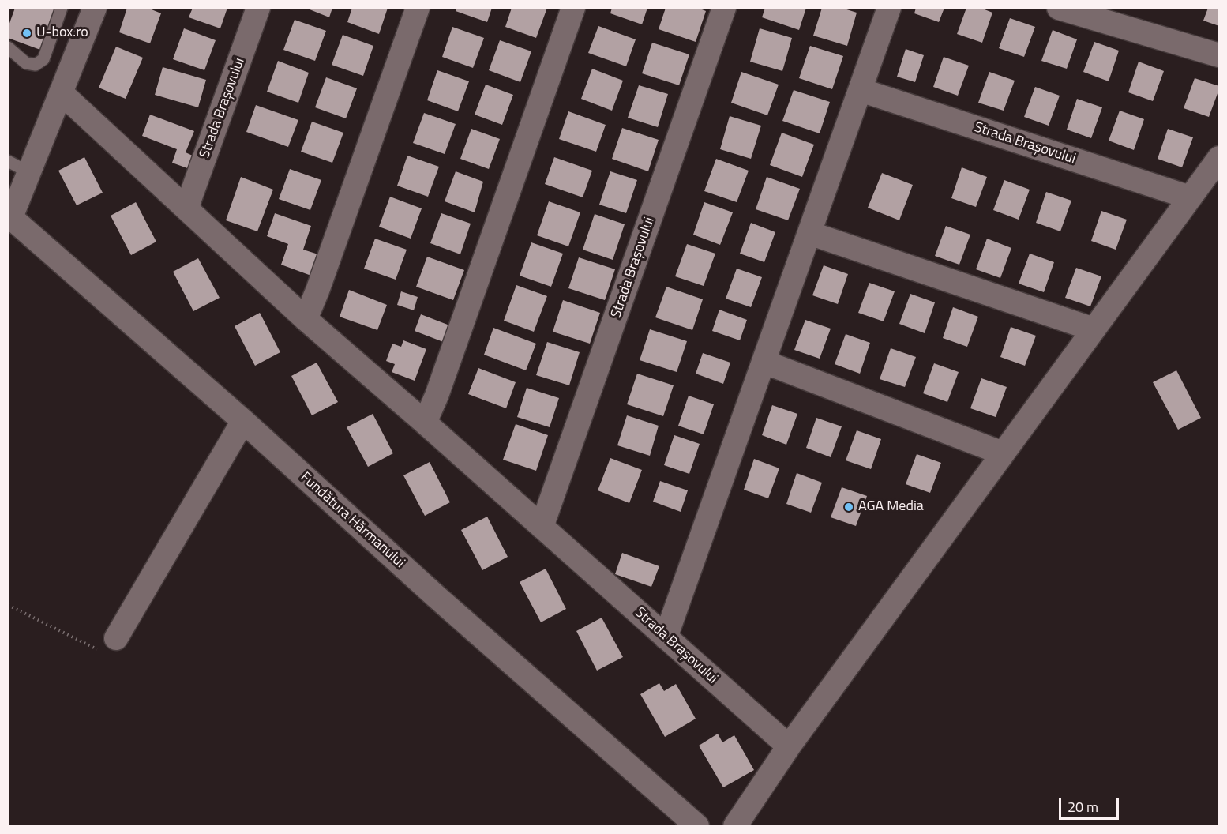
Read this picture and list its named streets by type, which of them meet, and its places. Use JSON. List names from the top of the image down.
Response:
{
  "streets": {
    "street": ["Strada Brașovului", "Fundătura Hărmanului"]
  },
  "places": ["U-box.ro", "AGA Media"],
  "scale_bar": "20 m"
}
